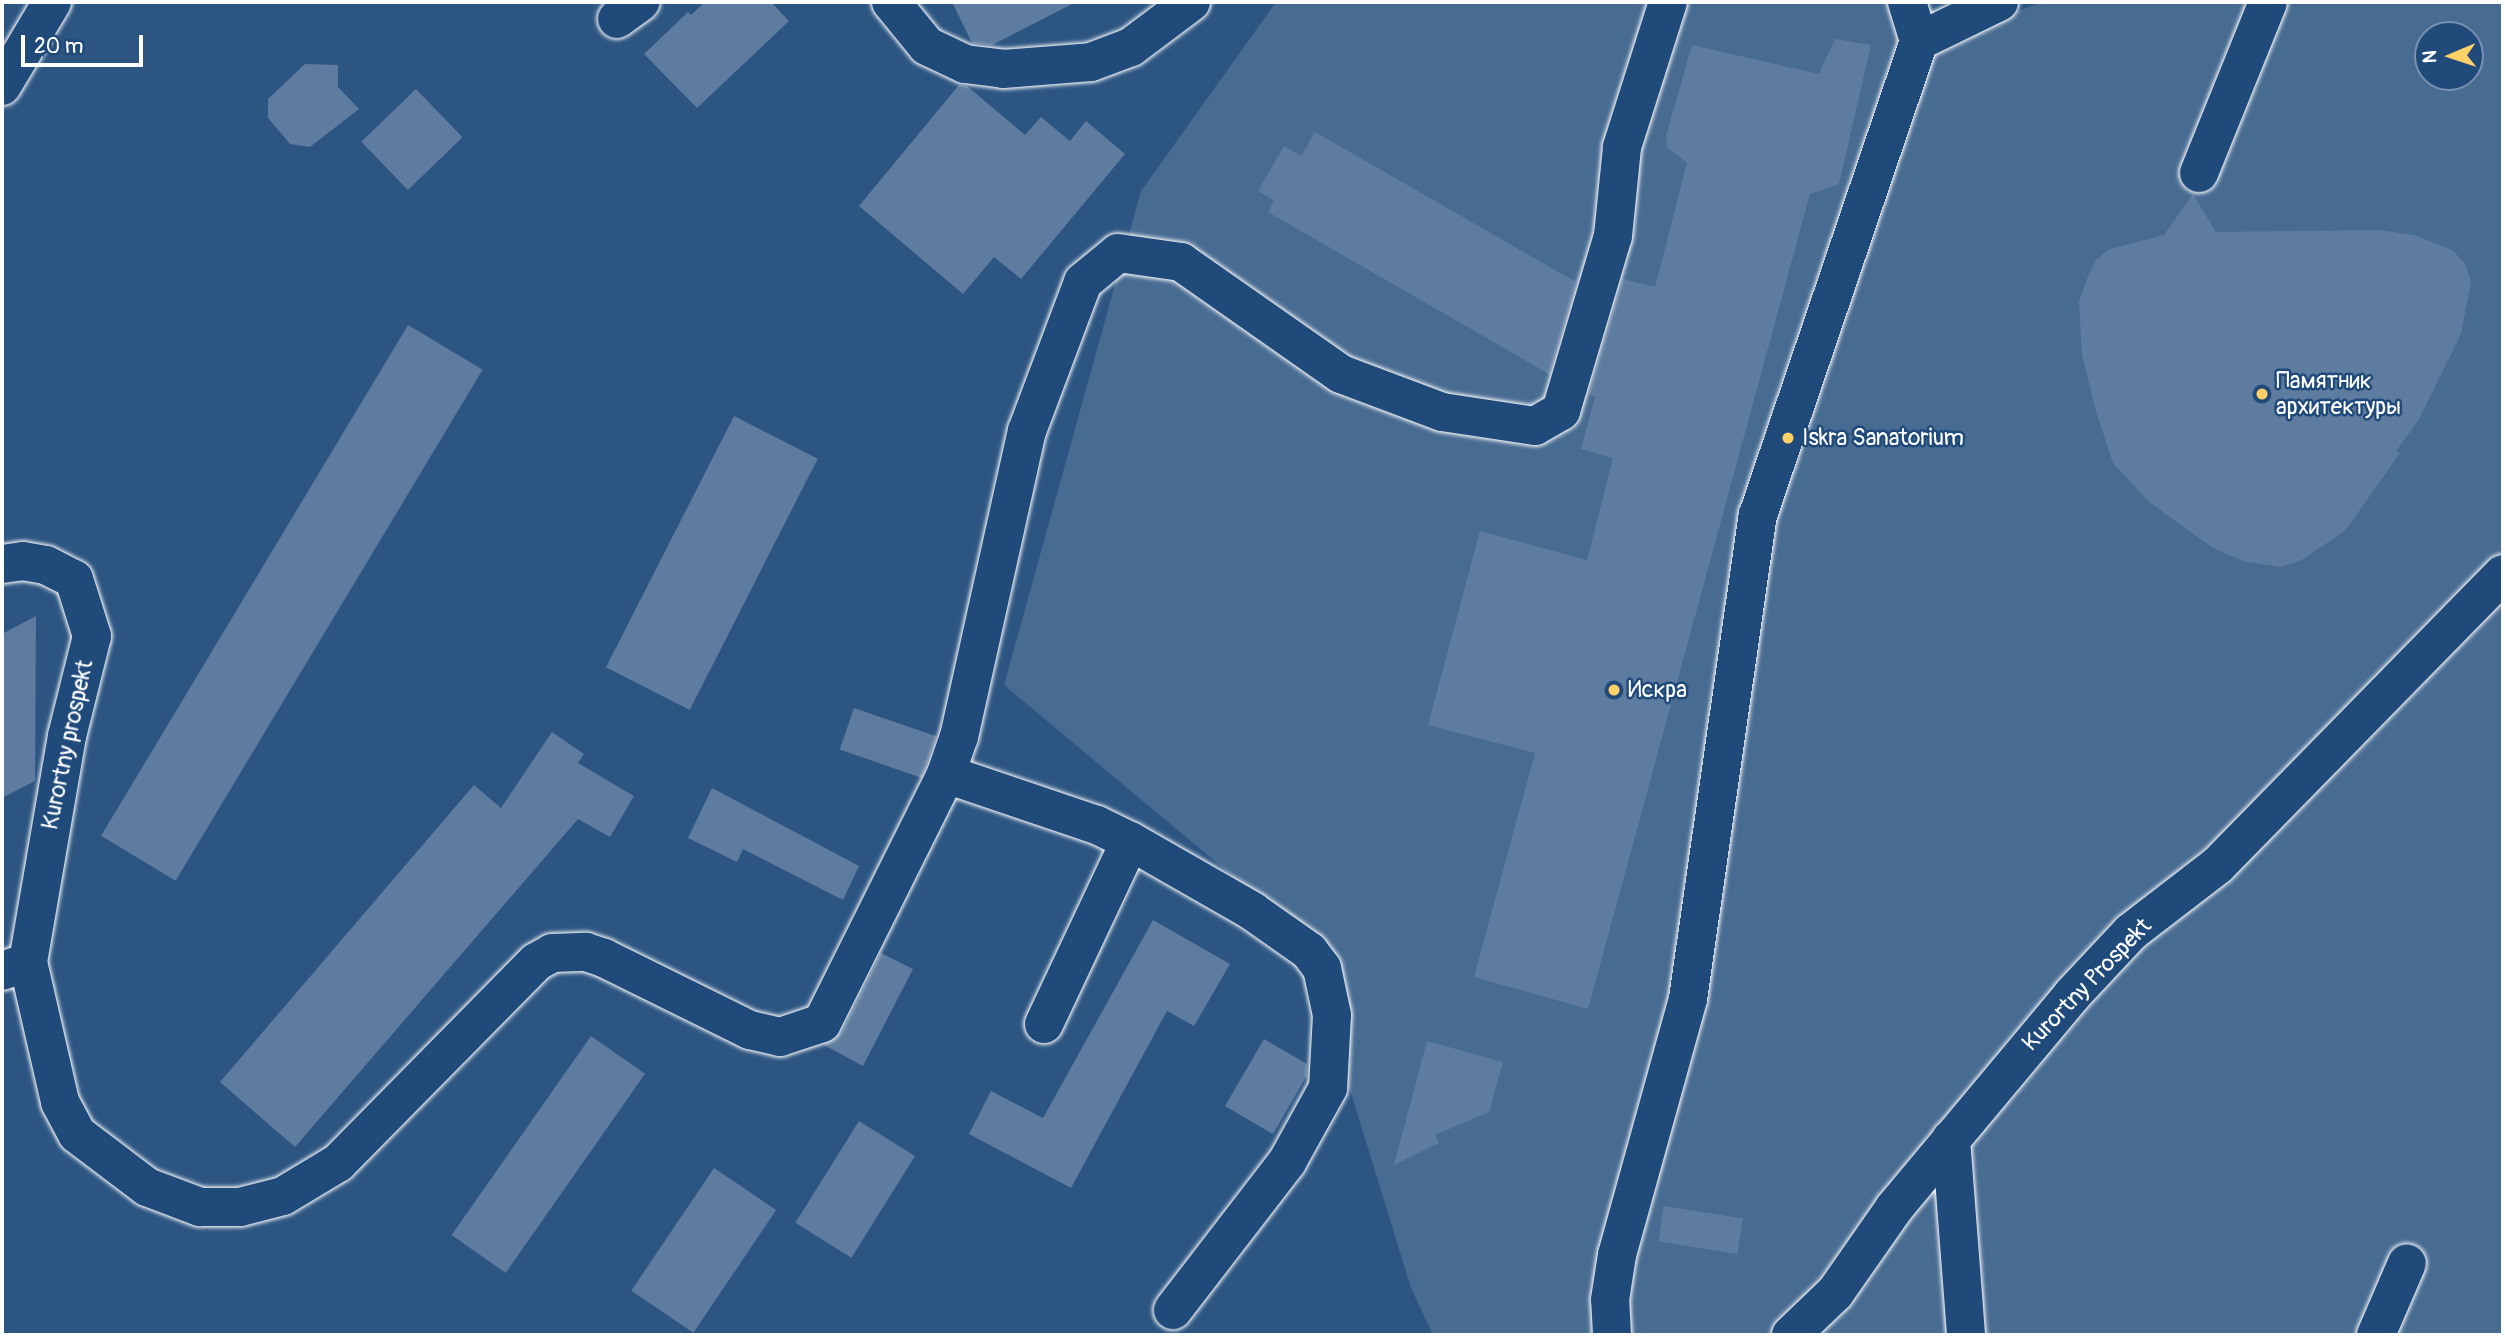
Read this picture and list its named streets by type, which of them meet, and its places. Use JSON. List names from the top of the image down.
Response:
{
  "streets": {
    "street": ["Kurortny prospekt", "Kurortny Prospekt"]
  },
  "places": ["Памятник архитектуры", "Iskra Sanatorium", "Искра"],
  "scale_bar": "20 m",
  "north": "left"
}
